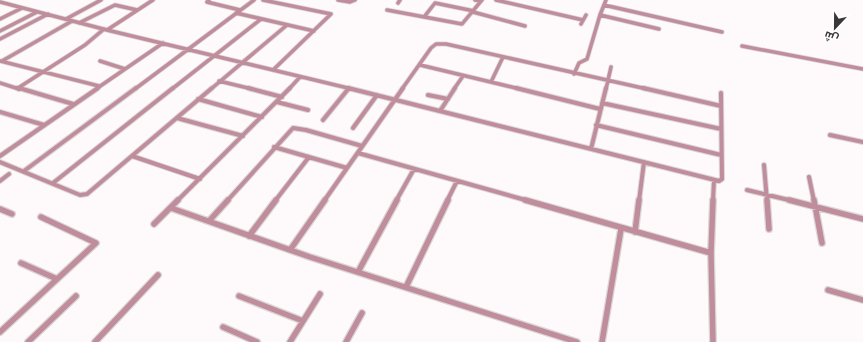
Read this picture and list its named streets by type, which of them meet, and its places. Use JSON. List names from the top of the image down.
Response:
{
  "north": "bottom"
}
